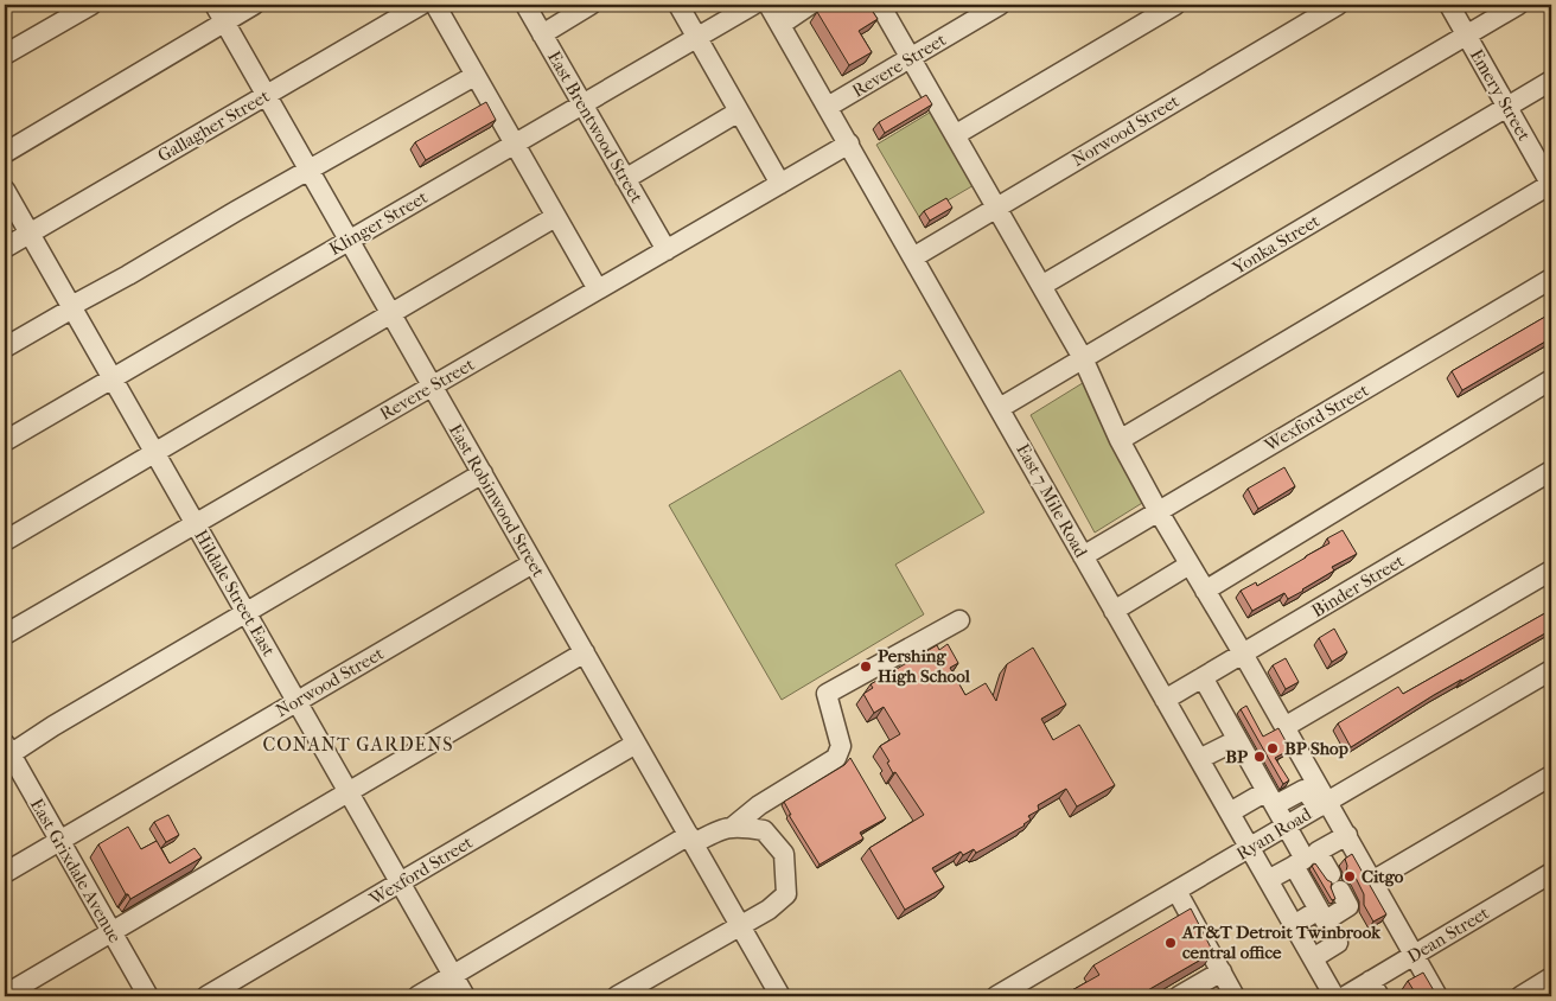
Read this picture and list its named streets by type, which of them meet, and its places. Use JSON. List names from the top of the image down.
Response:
{
  "streets": {
    "street": [
      "Revere Street",
      "Emery Street",
      "Gallagher Street",
      "East Brentwood Street",
      "Norwood Street",
      "Klinger Street",
      "Yonka Street",
      "Wexford Street",
      "East Robinwood Street",
      "East 7 Mile Road",
      "Binder Street",
      "Hildale Street East",
      "Ryan Road",
      "East Grixdale Avenue",
      "Dean Street"
    ]
  },
  "crossings": [
    ["Revere Street", "East Brentwood Street"],
    ["Revere Street", "East Robinwood Street"],
    ["Revere Street", "East 7 Mile Road"],
    ["Revere Street", "Hildale Street East"],
    ["Emery Street", "Yonka Street"],
    ["Gallagher Street", "East Robinwood Street"],
    ["Gallagher Street", "Hildale Street East"],
    ["East Brentwood Street", "Klinger Street"],
    ["Norwood Street", "East Robinwood Street"],
    ["Norwood Street", "East 7 Mile Road"],
    ["Norwood Street", "Hildale Street East"],
    ["Norwood Street", "East Grixdale Avenue"],
    ["Klinger Street", "East Robinwood Street"],
    ["Klinger Street", "Hildale Street East"],
    ["Yonka Street", "East 7 Mile Road"],
    ["Wexford Street", "East Robinwood Street"],
    ["Wexford Street", "East 7 Mile Road"],
    ["Wexford Street", "Hildale Street East"],
    ["East 7 Mile Road", "Binder Street"],
    ["East 7 Mile Road", "Ryan Road"]
  ],
  "districts": ["CONANT GARDENS"],
  "places": [
    "Pershing High School",
    "BP Shop",
    "BP",
    "Citgo",
    "AT&T Detroit Twinbrook central office"
  ]
}
